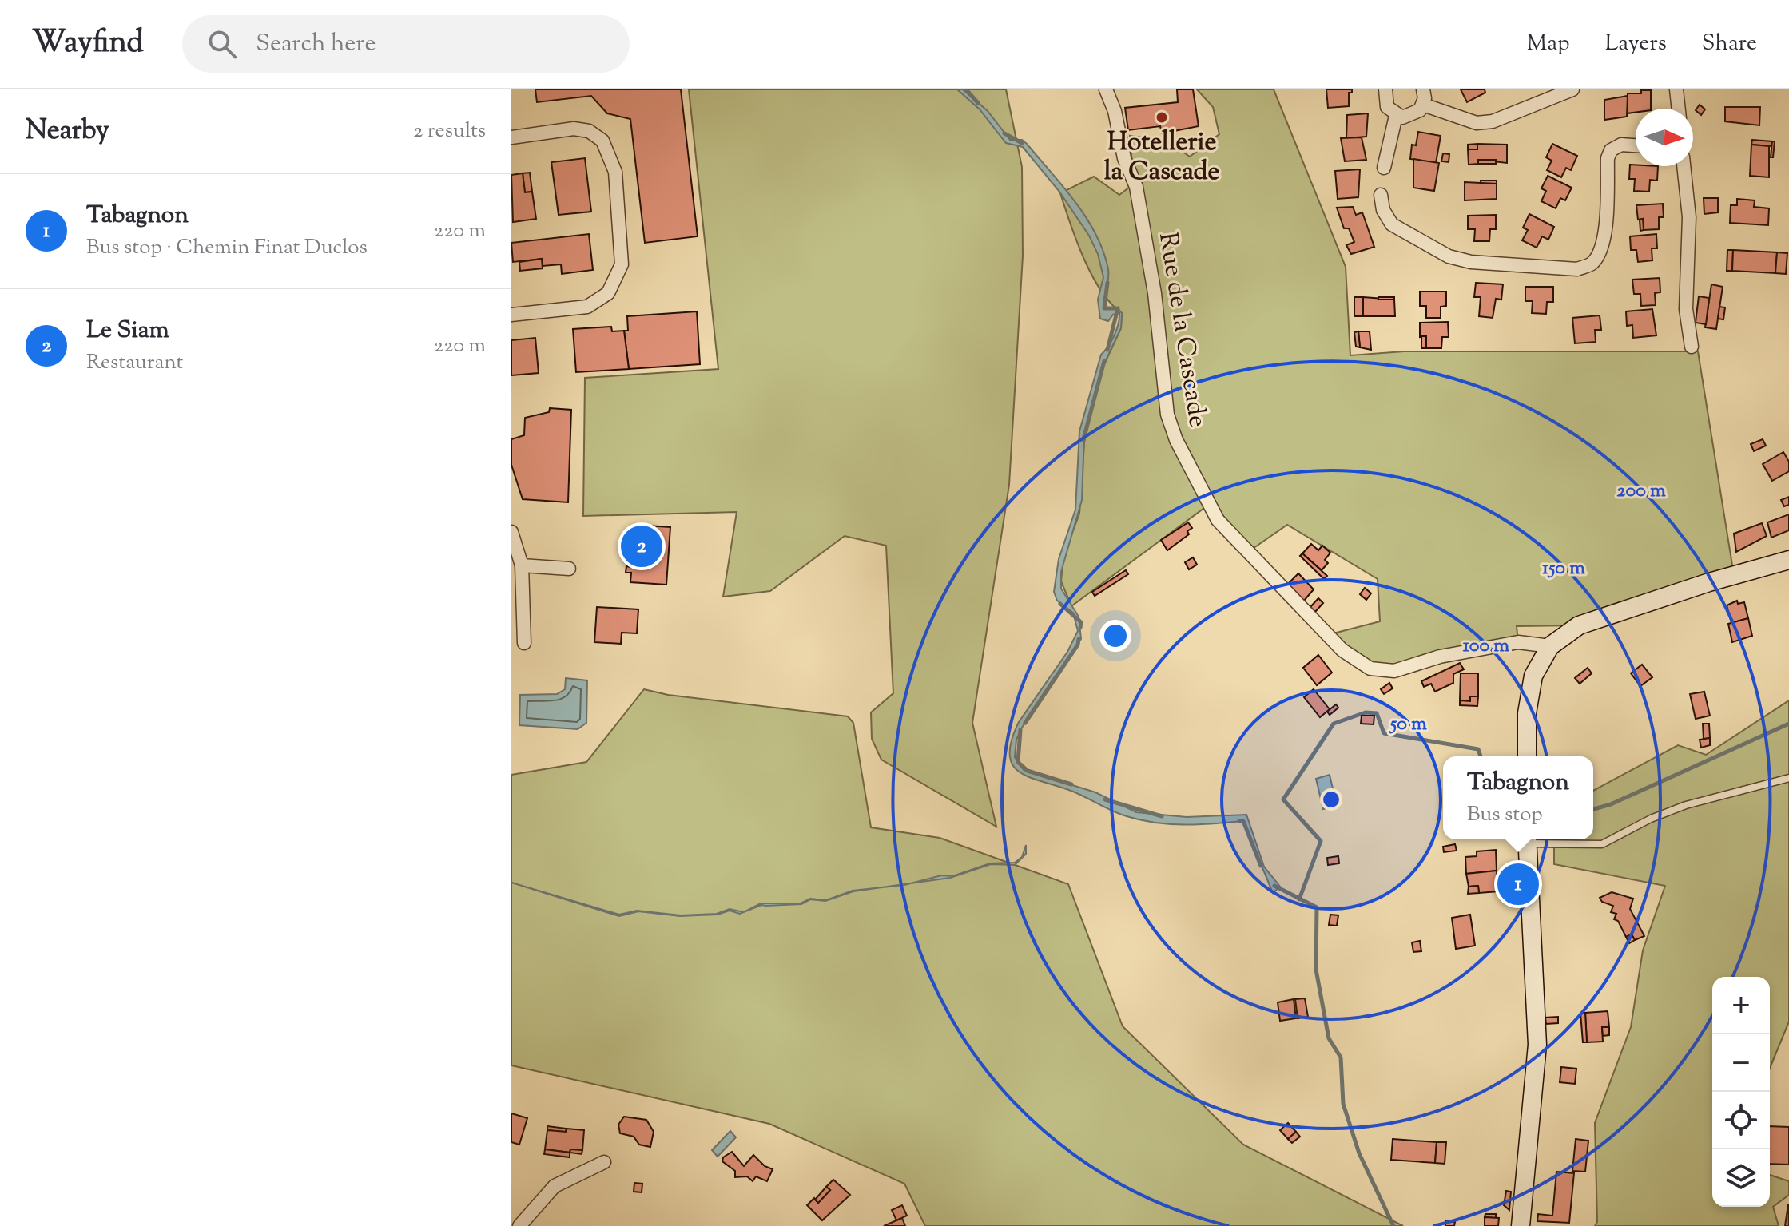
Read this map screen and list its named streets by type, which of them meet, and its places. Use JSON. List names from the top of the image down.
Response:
{
  "streets": {
    "street": ["Rue de la Cascade"]
  },
  "places": ["Hotellerie la Cascade"],
  "north": "right",
  "page": {
    "header": "Wayfind",
    "search": "Search here",
    "nav": ["Map", "Layers", "Share"],
    "heading": ["Nearby", "2 results"],
    "list": [
      {
        "mark": "1",
        "name": "Tabagnon",
        "note": "Bus stop · Chemin Finat Duclos",
        "value": "220 m"
      },
      {
        "mark": "2",
        "name": "Le Siam",
        "note": "Restaurant",
        "value": "220 m"
      }
    ],
    "pins": ["2", "1"],
    "popup": ["Tabagnon", "Bus stop"],
    "map_buttons": ["+", "−"]
  },
  "rings": [
    "200 m",
    "150 m",
    "100 m",
    "50 m"
  ]
}
